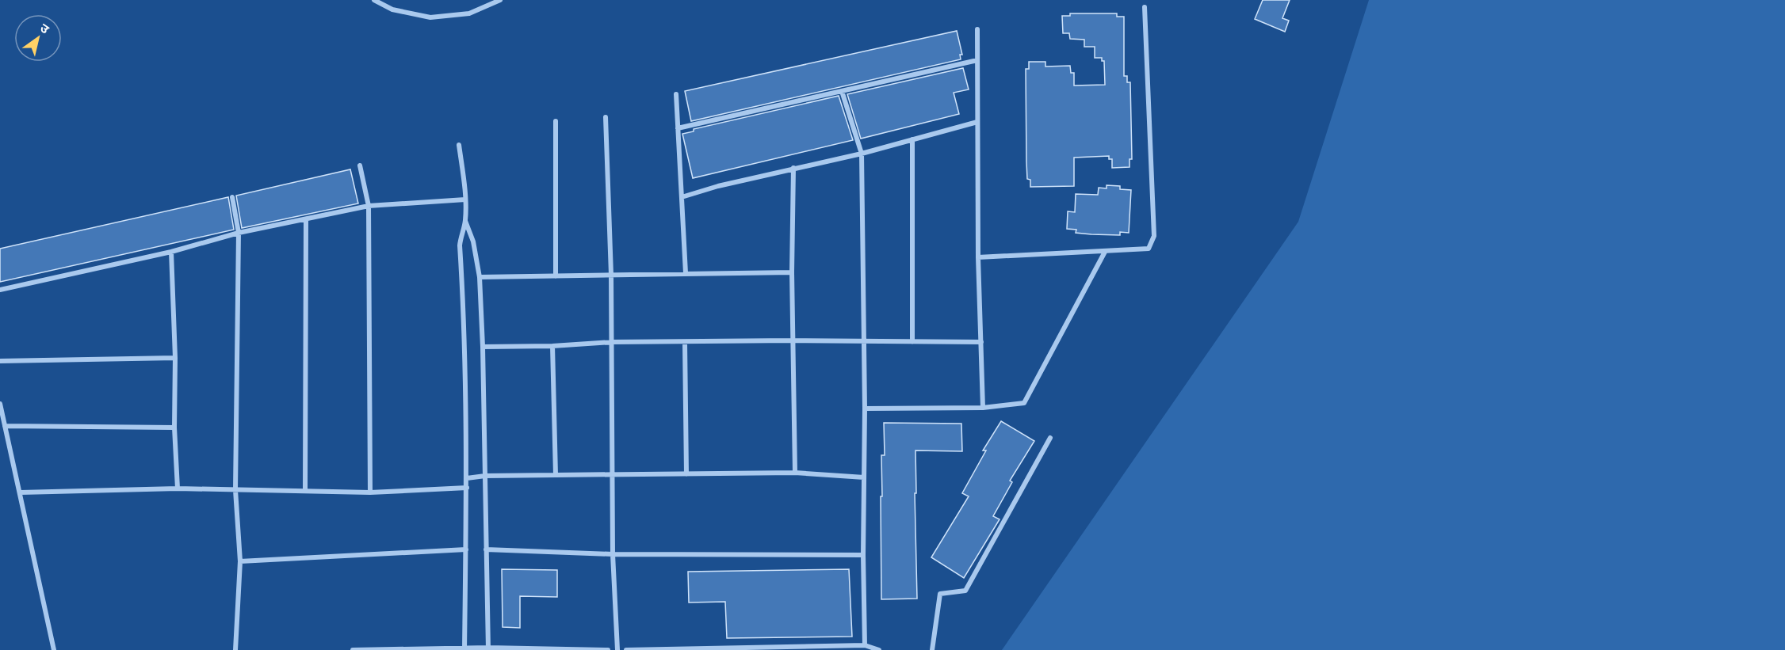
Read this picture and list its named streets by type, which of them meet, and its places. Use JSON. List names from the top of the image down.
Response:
{
  "north": "top right"
}
